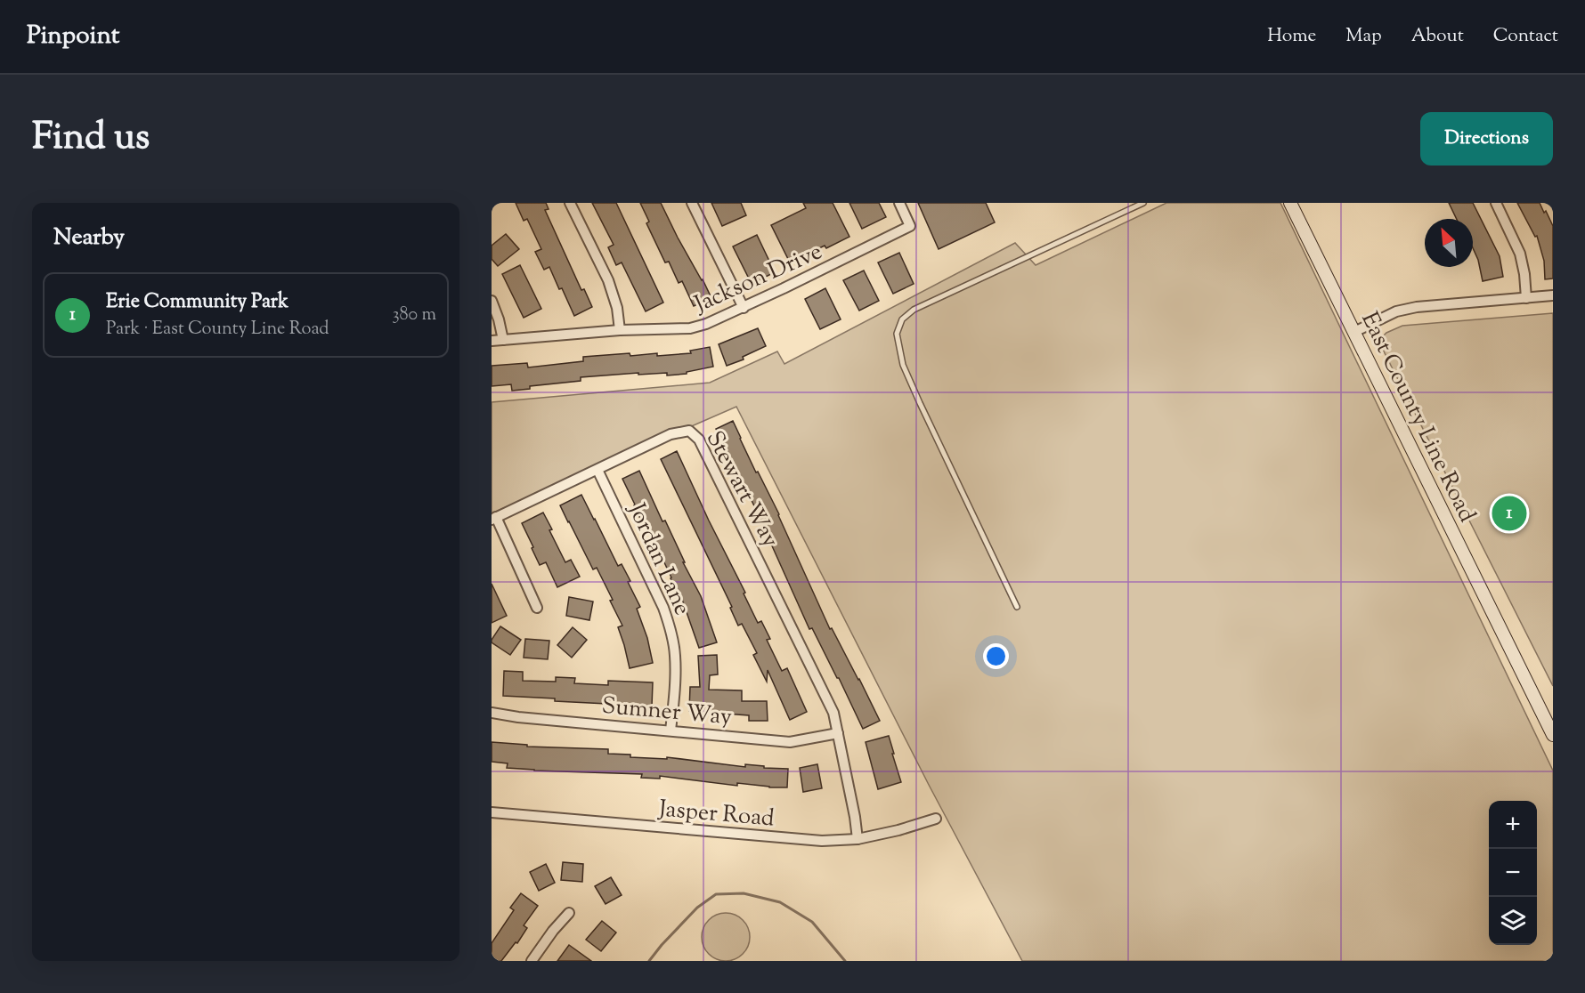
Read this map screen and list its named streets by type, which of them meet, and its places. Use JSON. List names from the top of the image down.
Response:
{
  "streets": {
    "main road": ["East County Line Road"],
    "street": [
      "Jackson Drive",
      "Stewart Way",
      "Jordan Lane",
      "Sumner Way",
      "Jasper Road"
    ]
  },
  "crossings": [
    ["Stewart Way", "Jordan Lane"],
    ["Stewart Way", "Sumner Way"],
    ["Jordan Lane", "Sumner Way"]
  ],
  "north": "top left",
  "page": {
    "header": "Pinpoint",
    "nav": [
      "Home",
      "Map",
      "About",
      "Contact"
    ],
    "title": "Find us",
    "buttons": "Directions",
    "heading": "Nearby",
    "list": [
      {
        "mark": "1",
        "name": "Erie Community Park",
        "note": "Park · East County Line Road",
        "value": "380 m"
      }
    ],
    "pins": "1",
    "map_buttons": ["+", "−"]
  }
}
